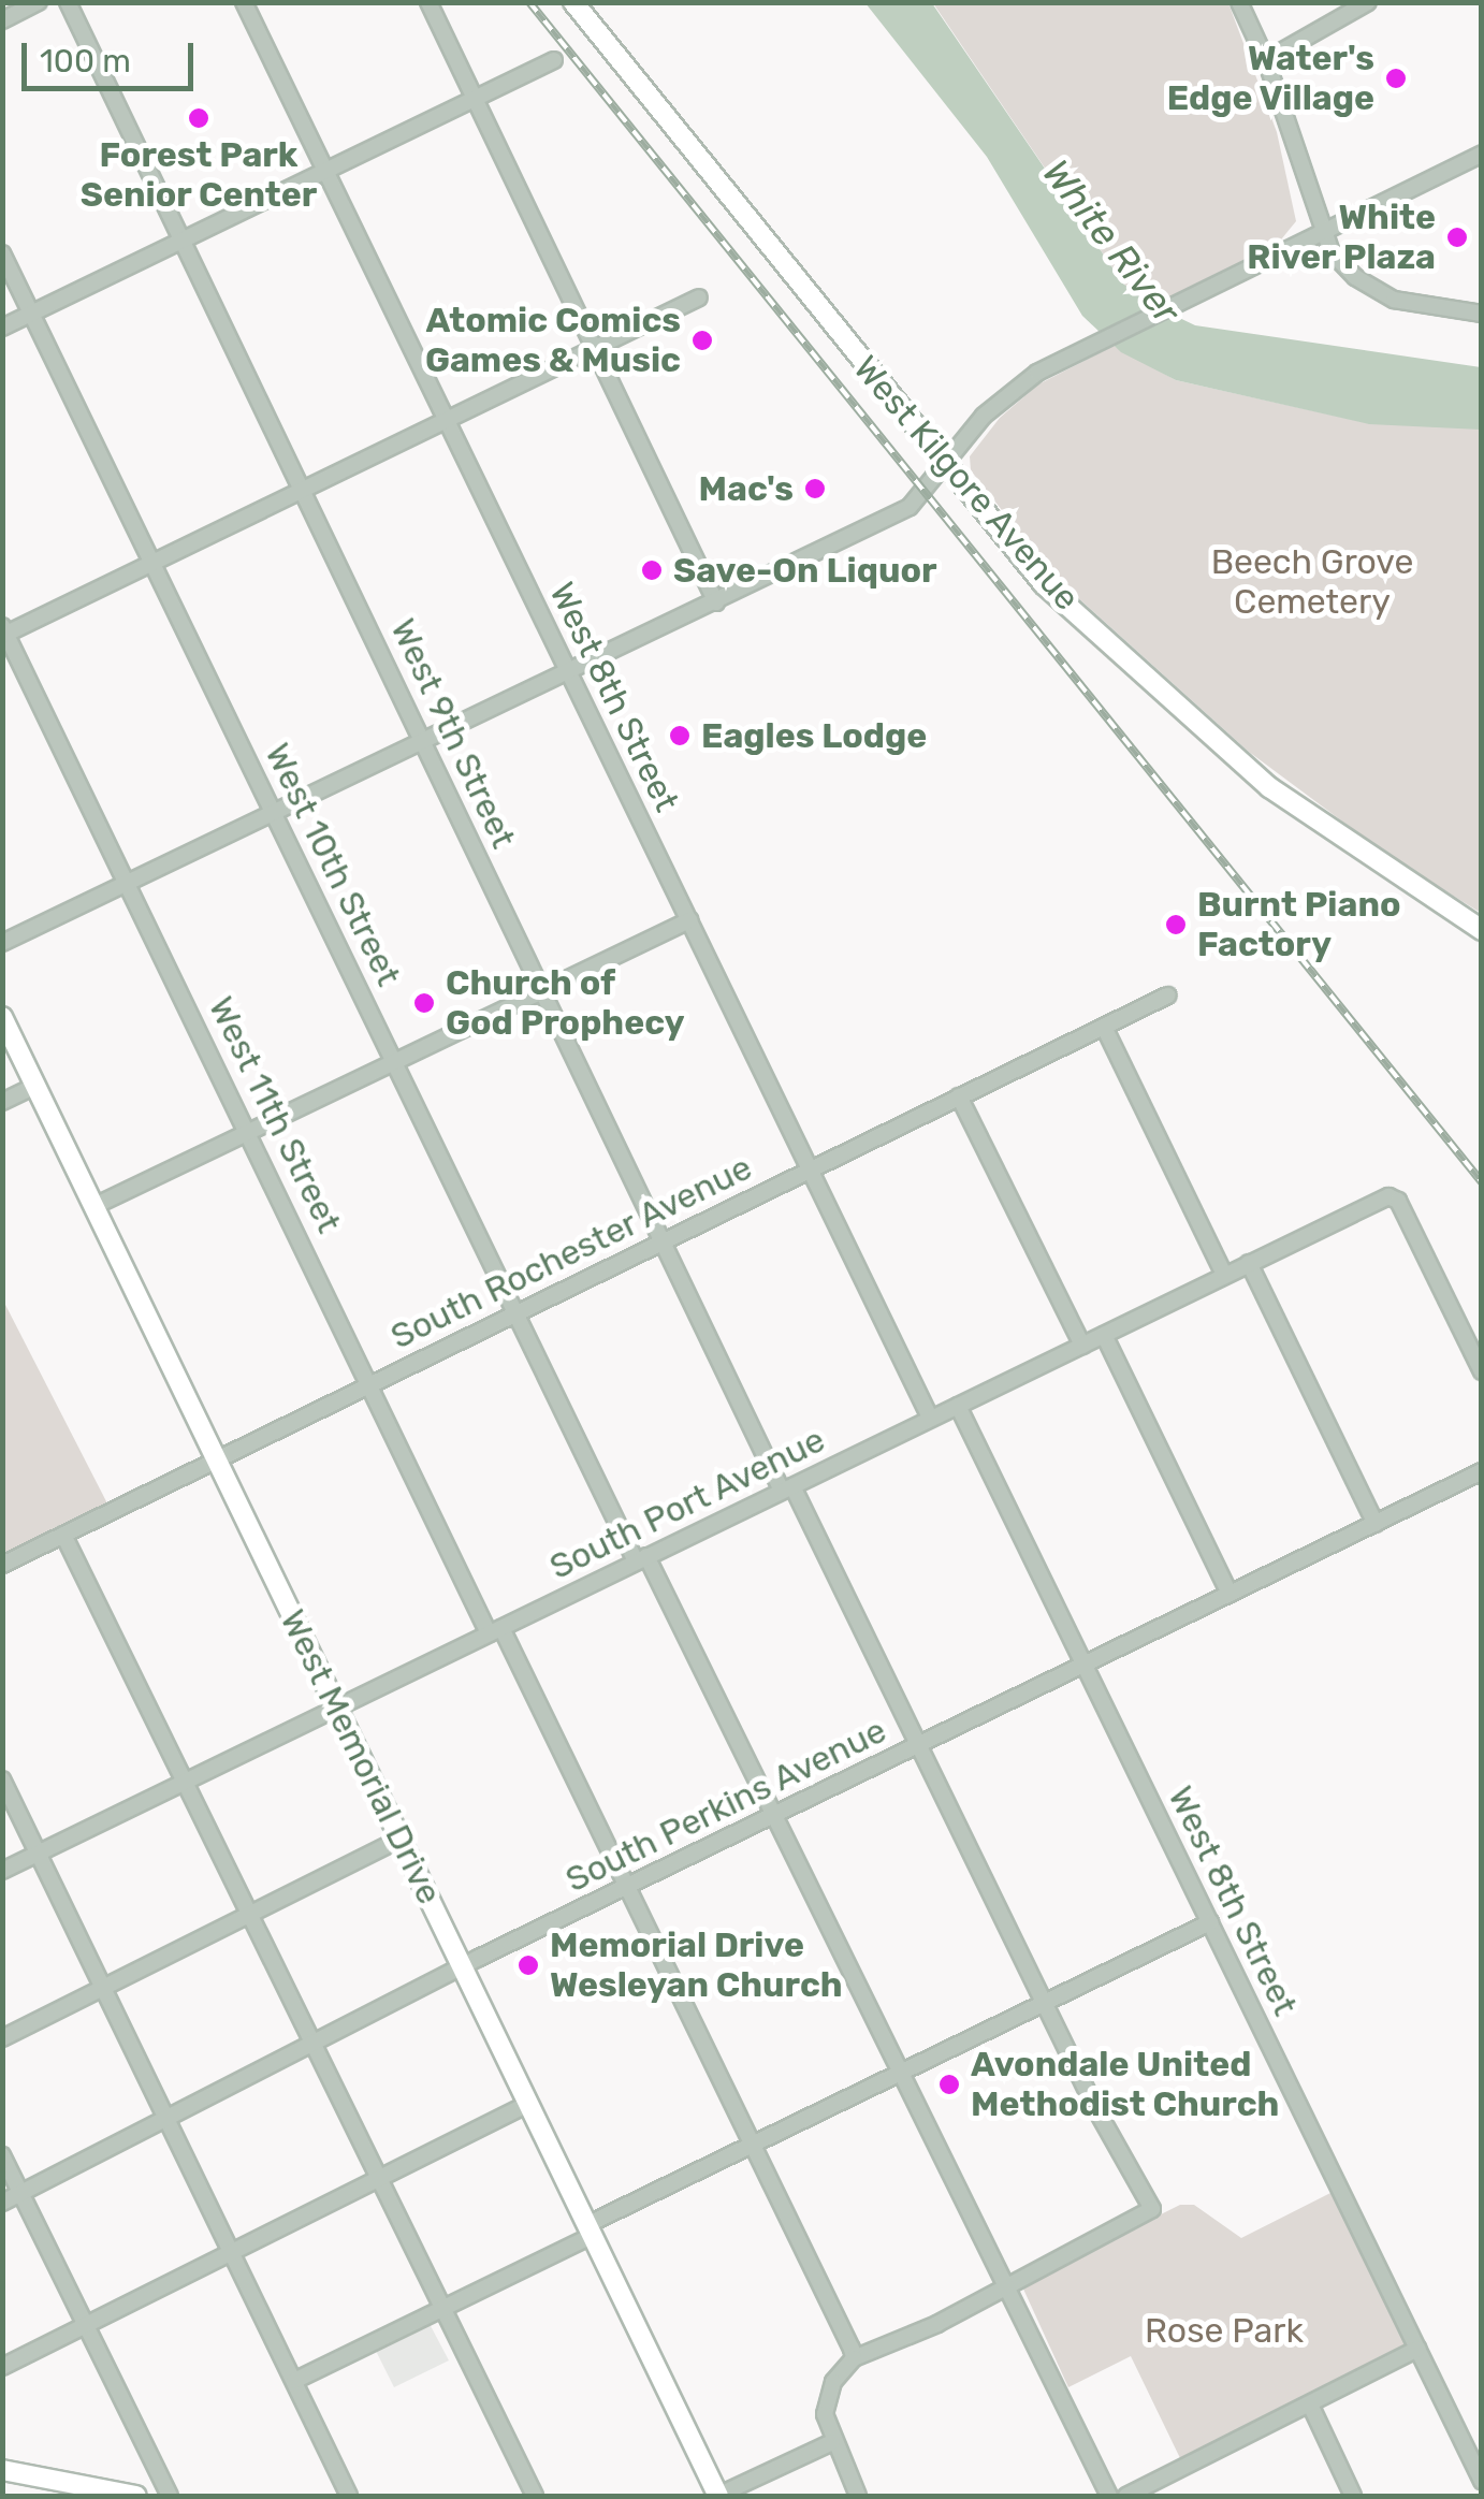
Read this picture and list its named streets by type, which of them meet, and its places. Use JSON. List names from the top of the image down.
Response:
{
  "streets": {
    "main road": ["West Kilgore Avenue", "West Memorial Drive"],
    "street": [
      "West 8th Street",
      "West 9th Street",
      "West 10th Street",
      "West 11th Street",
      "South Rochester Avenue",
      "South Port Avenue",
      "South Perkins Avenue"
    ]
  },
  "crossings": [
    ["West 8th Street", "South Rochester Avenue"],
    ["West 8th Street", "South Port Avenue"],
    ["West 8th Street", "South Perkins Avenue"],
    ["West 9th Street", "West 10th Street"],
    ["West 9th Street", "South Rochester Avenue"],
    ["West 9th Street", "South Port Avenue"],
    ["West 9th Street", "South Perkins Avenue"],
    ["West 10th Street", "South Rochester Avenue"],
    ["West 10th Street", "South Port Avenue"],
    ["West 10th Street", "South Perkins Avenue"],
    ["West 11th Street", "South Rochester Avenue"],
    ["West 11th Street", "South Port Avenue"],
    ["West 11th Street", "South Perkins Avenue"],
    ["South Rochester Avenue", "West Memorial Drive"],
    ["South Port Avenue", "West Memorial Drive"],
    ["West Memorial Drive", "South Perkins Avenue"]
  ],
  "water": ["White River"],
  "parks": ["Beech Grove Cemetery", "Rose Park"],
  "places": [
    "Water's Edge Village",
    "Forest Park Senior Center",
    "White River Plaza",
    "Atomic Comics Games & Music",
    "Mac's",
    "Save-On Liquor",
    "Eagles Lodge",
    "Burnt Piano Factory",
    "Church of God Prophecy",
    "Memorial Drive Wesleyan Church",
    "Avondale United Methodist Church"
  ],
  "scale_bar": "100 m"
}
